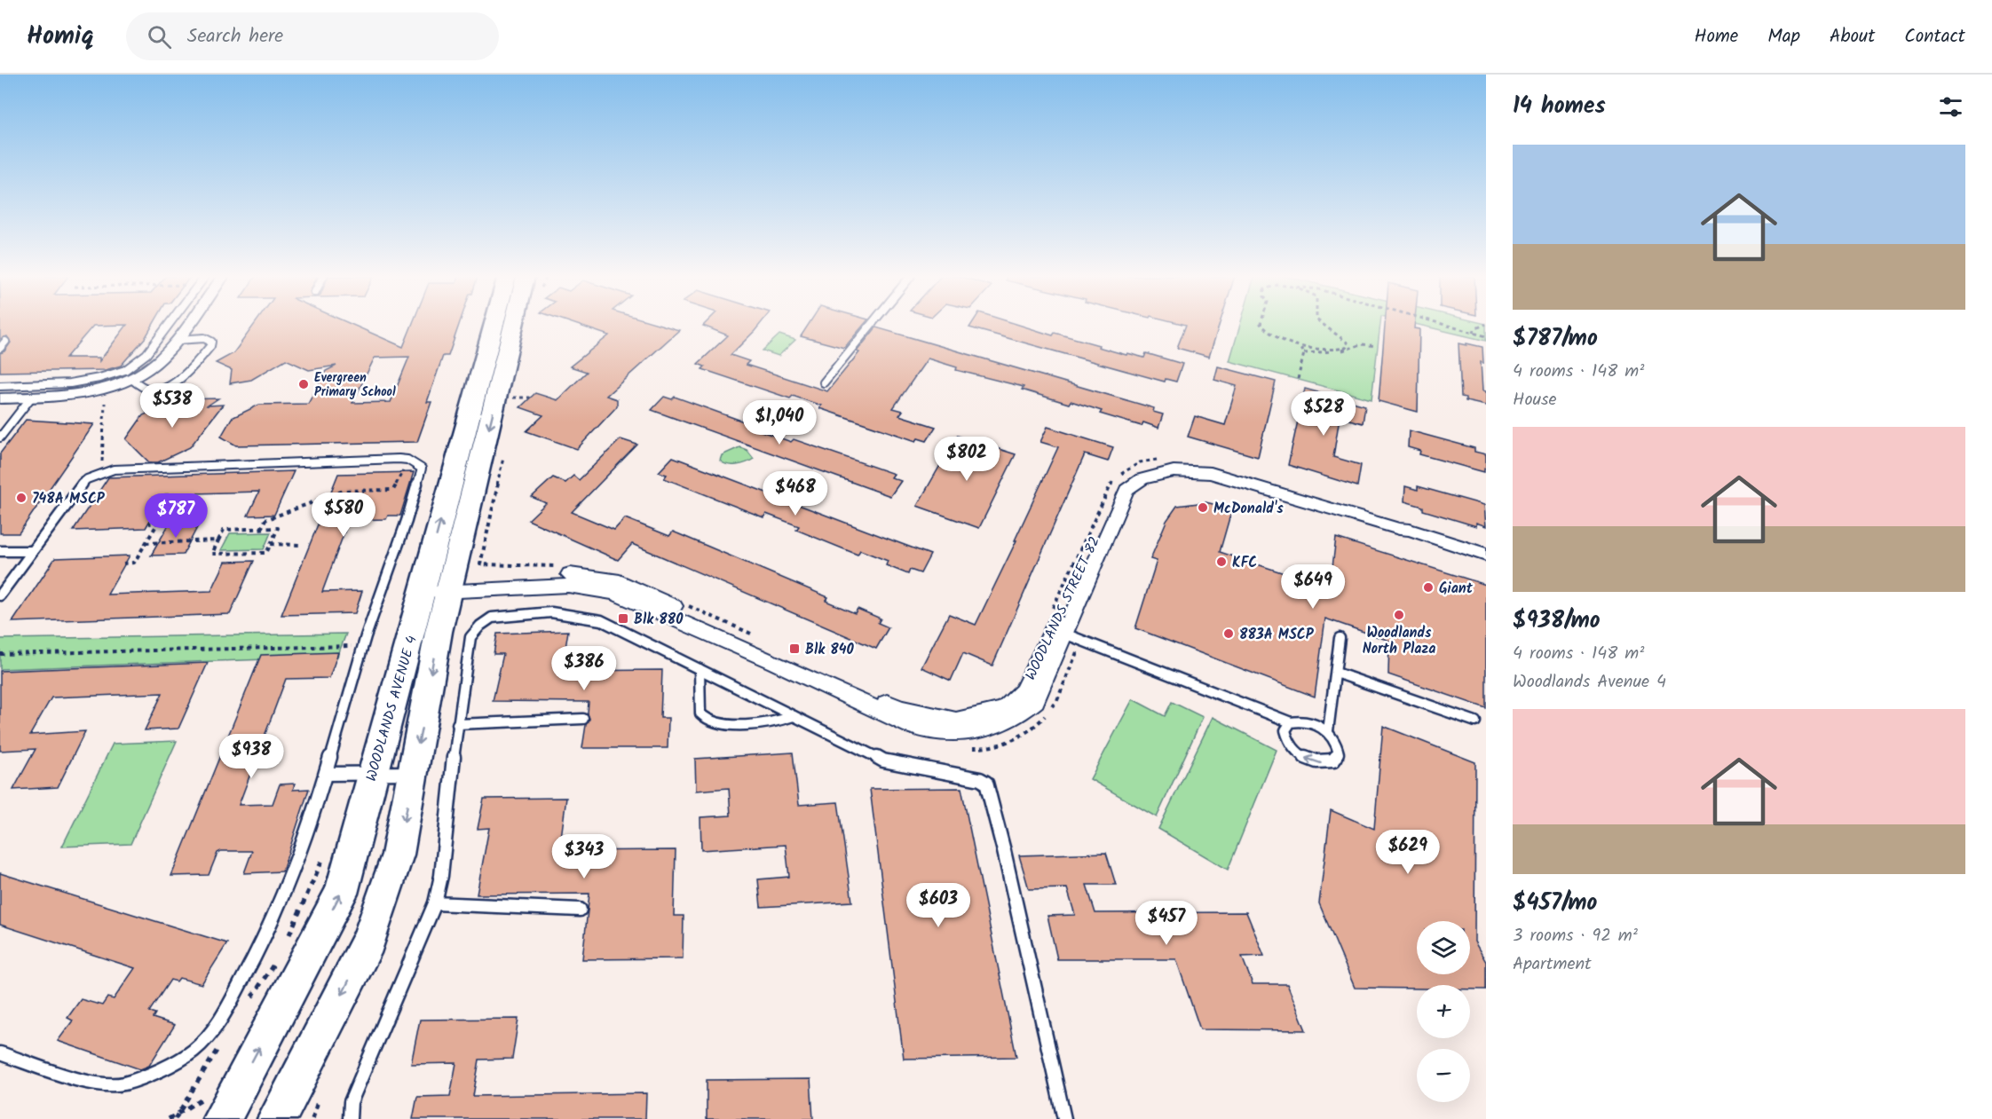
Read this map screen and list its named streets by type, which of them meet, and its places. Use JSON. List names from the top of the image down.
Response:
{
  "streets": {
    "main road": ["WOODLANDS AVENUE 4"],
    "street": ["WOODLANDS STREET 82"]
  },
  "crossings": [
    ["WOODLANDS STREET 82", "WOODLANDS AVENUE 4"]
  ],
  "places": {
    "other": [
      "Evergreen Primary School",
      "748A MSCP",
      "McDonald's",
      "KFC",
      "Giant",
      "Woodlands North Plaza",
      "883A MSCP"
    ],
    "transit": ["Blk 880", "Blk 840"]
  },
  "page": {
    "header": "Homiq",
    "search": "Search here",
    "nav": [
      "Home",
      "Map",
      "About",
      "Contact"
    ],
    "heading": "14 homes",
    "list": [
      {
        "name": "$787/mo",
        "note": "4 rooms · 148 m² · House"
      },
      {
        "name": "$938/mo",
        "note": "4 rooms · 148 m² · Woodlands Avenue 4"
      },
      {
        "name": "$457/mo",
        "note": "3 rooms · 92 m² · Apartment"
      }
    ],
    "price": [
      "$538",
      "$528",
      "$1,040",
      "$802",
      "$468",
      "$580",
      "$787",
      "$649",
      "$386",
      "$938",
      "$629",
      "$343",
      "$603",
      "$457"
    ],
    "map_buttons": ["+", "−"]
  }
}
